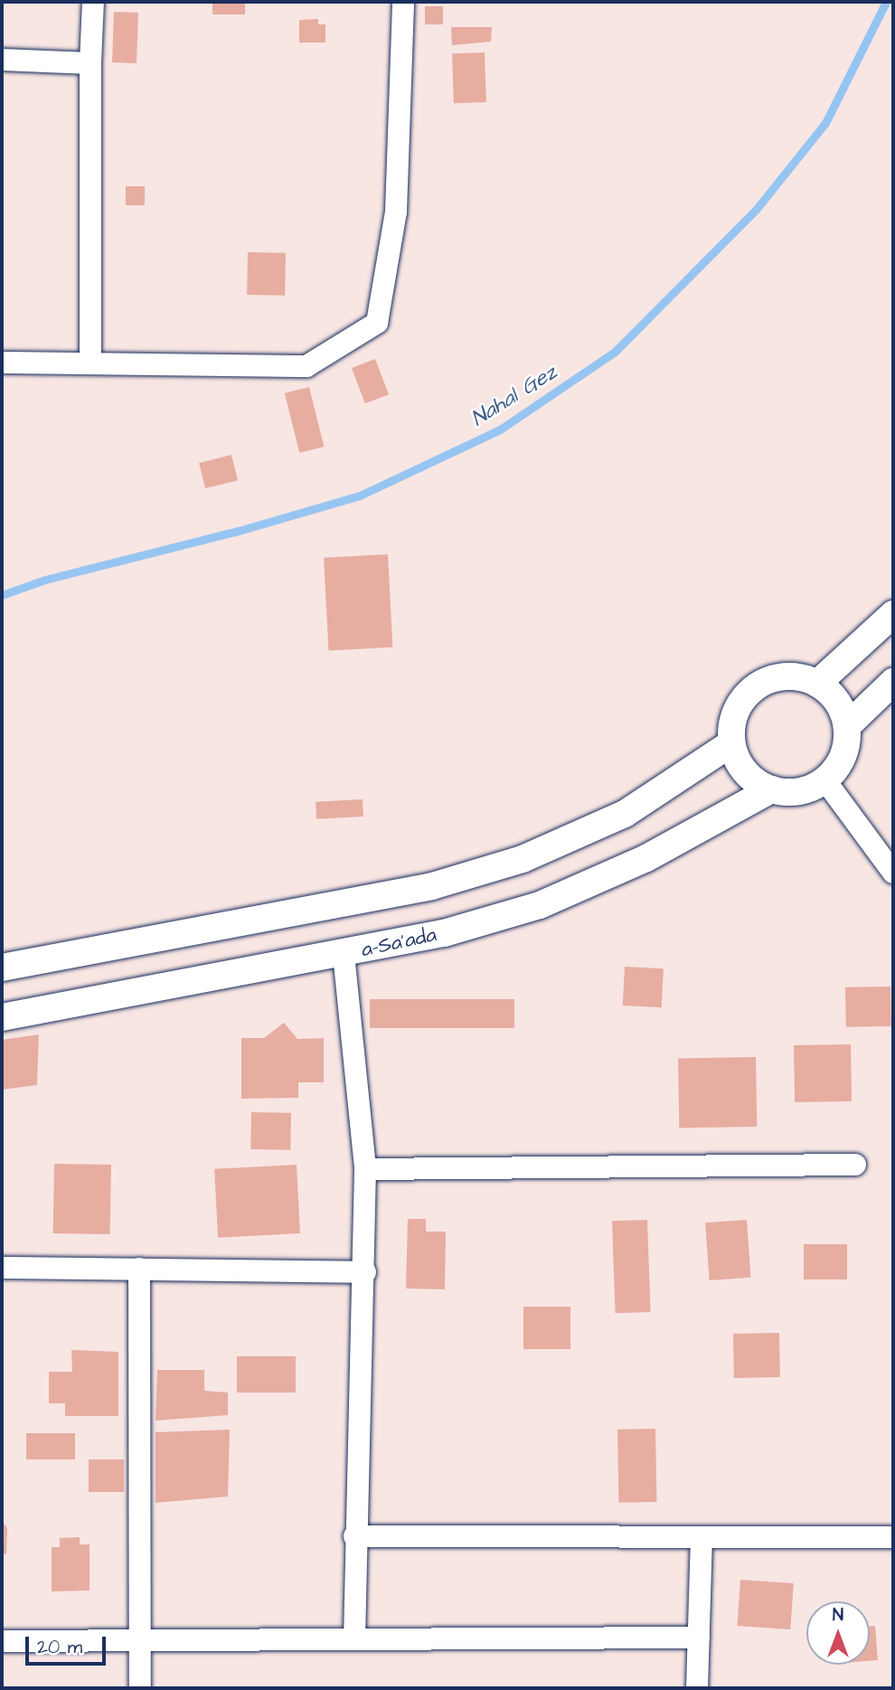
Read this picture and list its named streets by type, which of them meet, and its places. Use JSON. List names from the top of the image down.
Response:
{
  "streets": {
    "street": ["a-Sa'ada"]
  },
  "water": ["Nahal Gez"],
  "scale_bar": "20 m",
  "north": "top"
}
